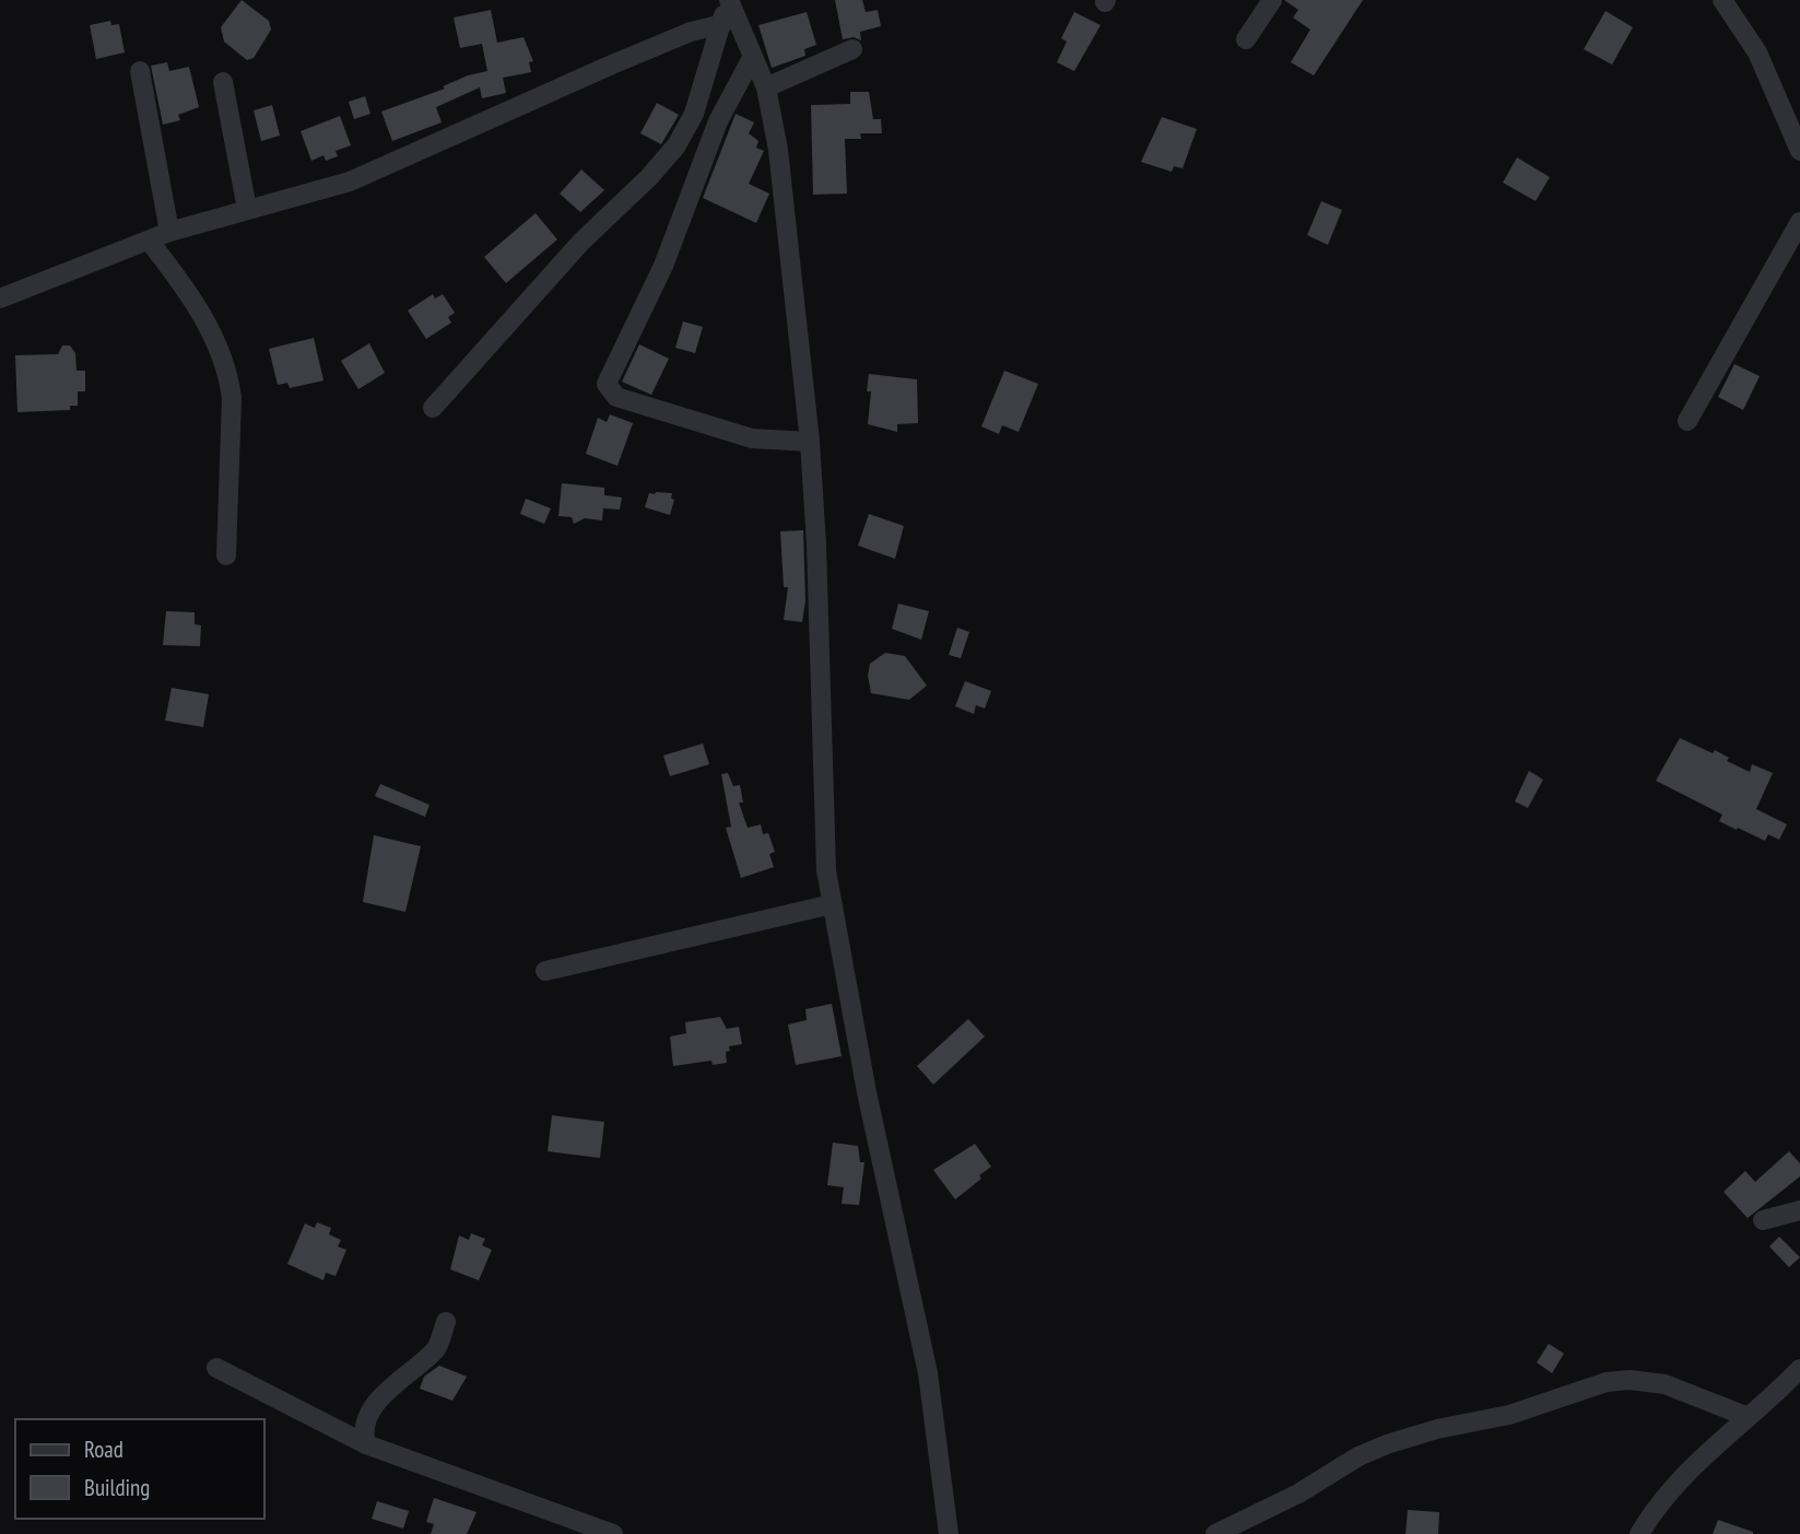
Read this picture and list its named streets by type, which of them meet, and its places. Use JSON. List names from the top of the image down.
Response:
{
  "legend": ["Road", "Building"]
}
